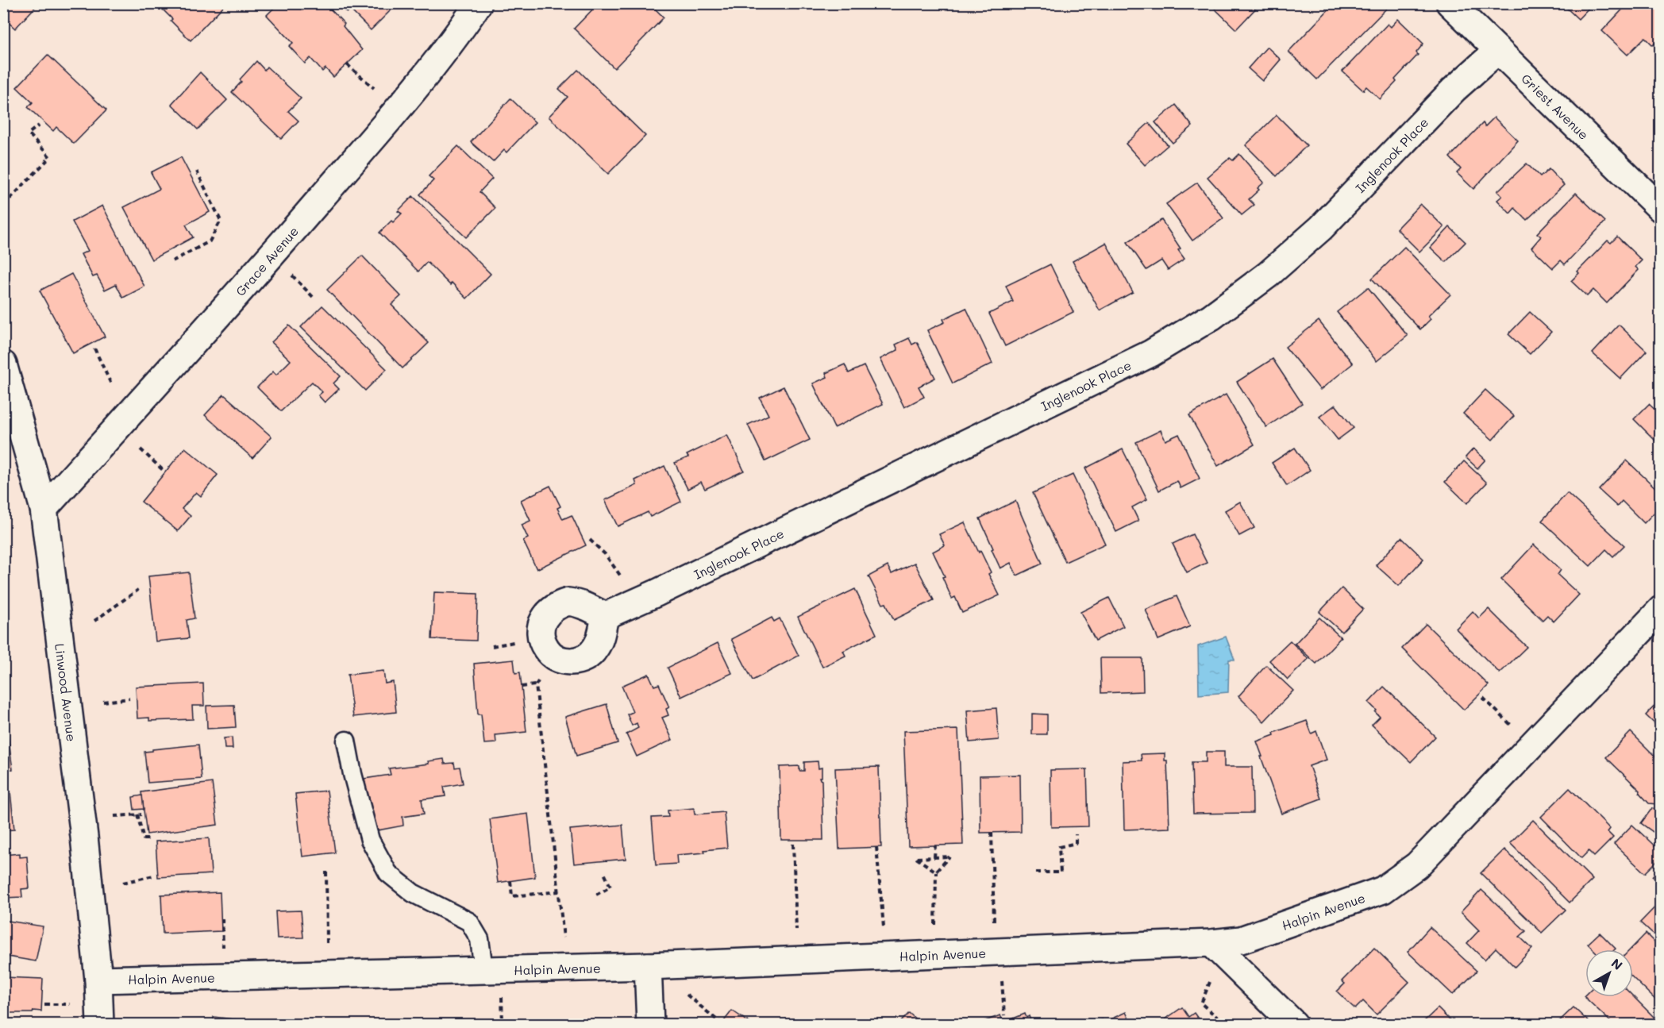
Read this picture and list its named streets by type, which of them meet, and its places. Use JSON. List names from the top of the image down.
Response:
{
  "streets": {
    "street": [
      "Griest Avenue",
      "Inglenook Place",
      "Grace Avenue",
      "Linwood Avenue",
      "Halpin Avenue"
    ]
  },
  "crossings": [
    ["Griest Avenue", "Inglenook Place"],
    ["Grace Avenue", "Linwood Avenue"],
    ["Linwood Avenue", "Halpin Avenue"]
  ],
  "north": "top right"
}
